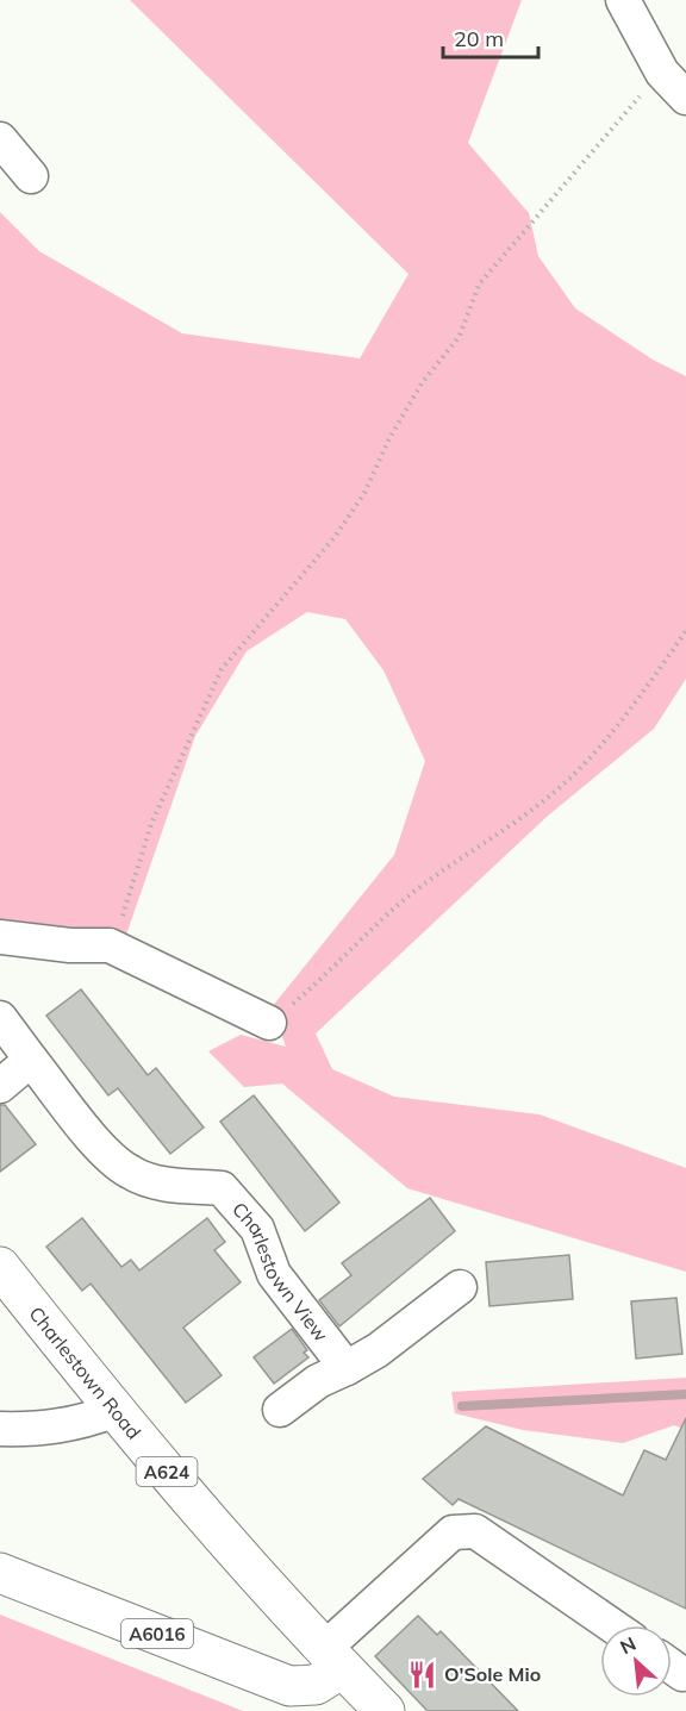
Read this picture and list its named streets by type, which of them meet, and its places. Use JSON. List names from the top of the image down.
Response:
{
  "streets": {
    "main road": ["Charlestown Road", "A624", "A6016"],
    "street": ["Charlestown View"]
  },
  "crossings": [
    ["Charlestown Road", "A624"],
    ["Charlestown Road", "A6016"],
    ["A624", "A6016"]
  ],
  "places": {
    "restaurant": ["O'Sole Mio"]
  },
  "scale_bar": "20 m",
  "north": "top left"
}
